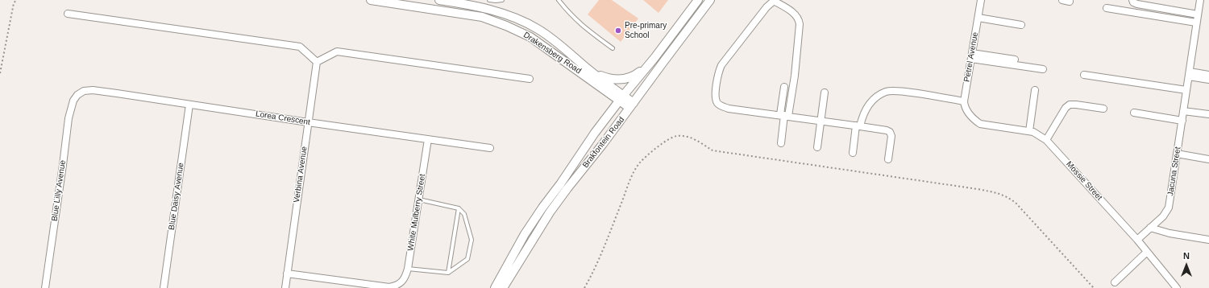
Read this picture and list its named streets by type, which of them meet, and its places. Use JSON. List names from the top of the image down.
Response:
{
  "streets": {
    "street": [
      "Drakensberg Road",
      "Petrel Avenue",
      "Lorea Crescent",
      "Brakfontein Road",
      "Jacuna Street",
      "Verbina Avenue",
      "Mossie Street",
      "Blue Lilly Avenue",
      "Blue Daisy Avenue",
      "White Mulberry Street"
    ]
  },
  "crossings": [
    ["Drakensberg Road", "Brakfontein Road"],
    ["Petrel Avenue", "Mossie Street"],
    ["Lorea Crescent", "Verbina Avenue"],
    ["Lorea Crescent", "Blue Lilly Avenue"],
    ["Lorea Crescent", "Blue Daisy Avenue"],
    ["Lorea Crescent", "White Mulberry Street"],
    ["Jacuna Street", "Mossie Street"],
    ["Verbina Avenue", "White Mulberry Street"]
  ],
  "places": ["Pre-primary School"],
  "north": "top"
}
